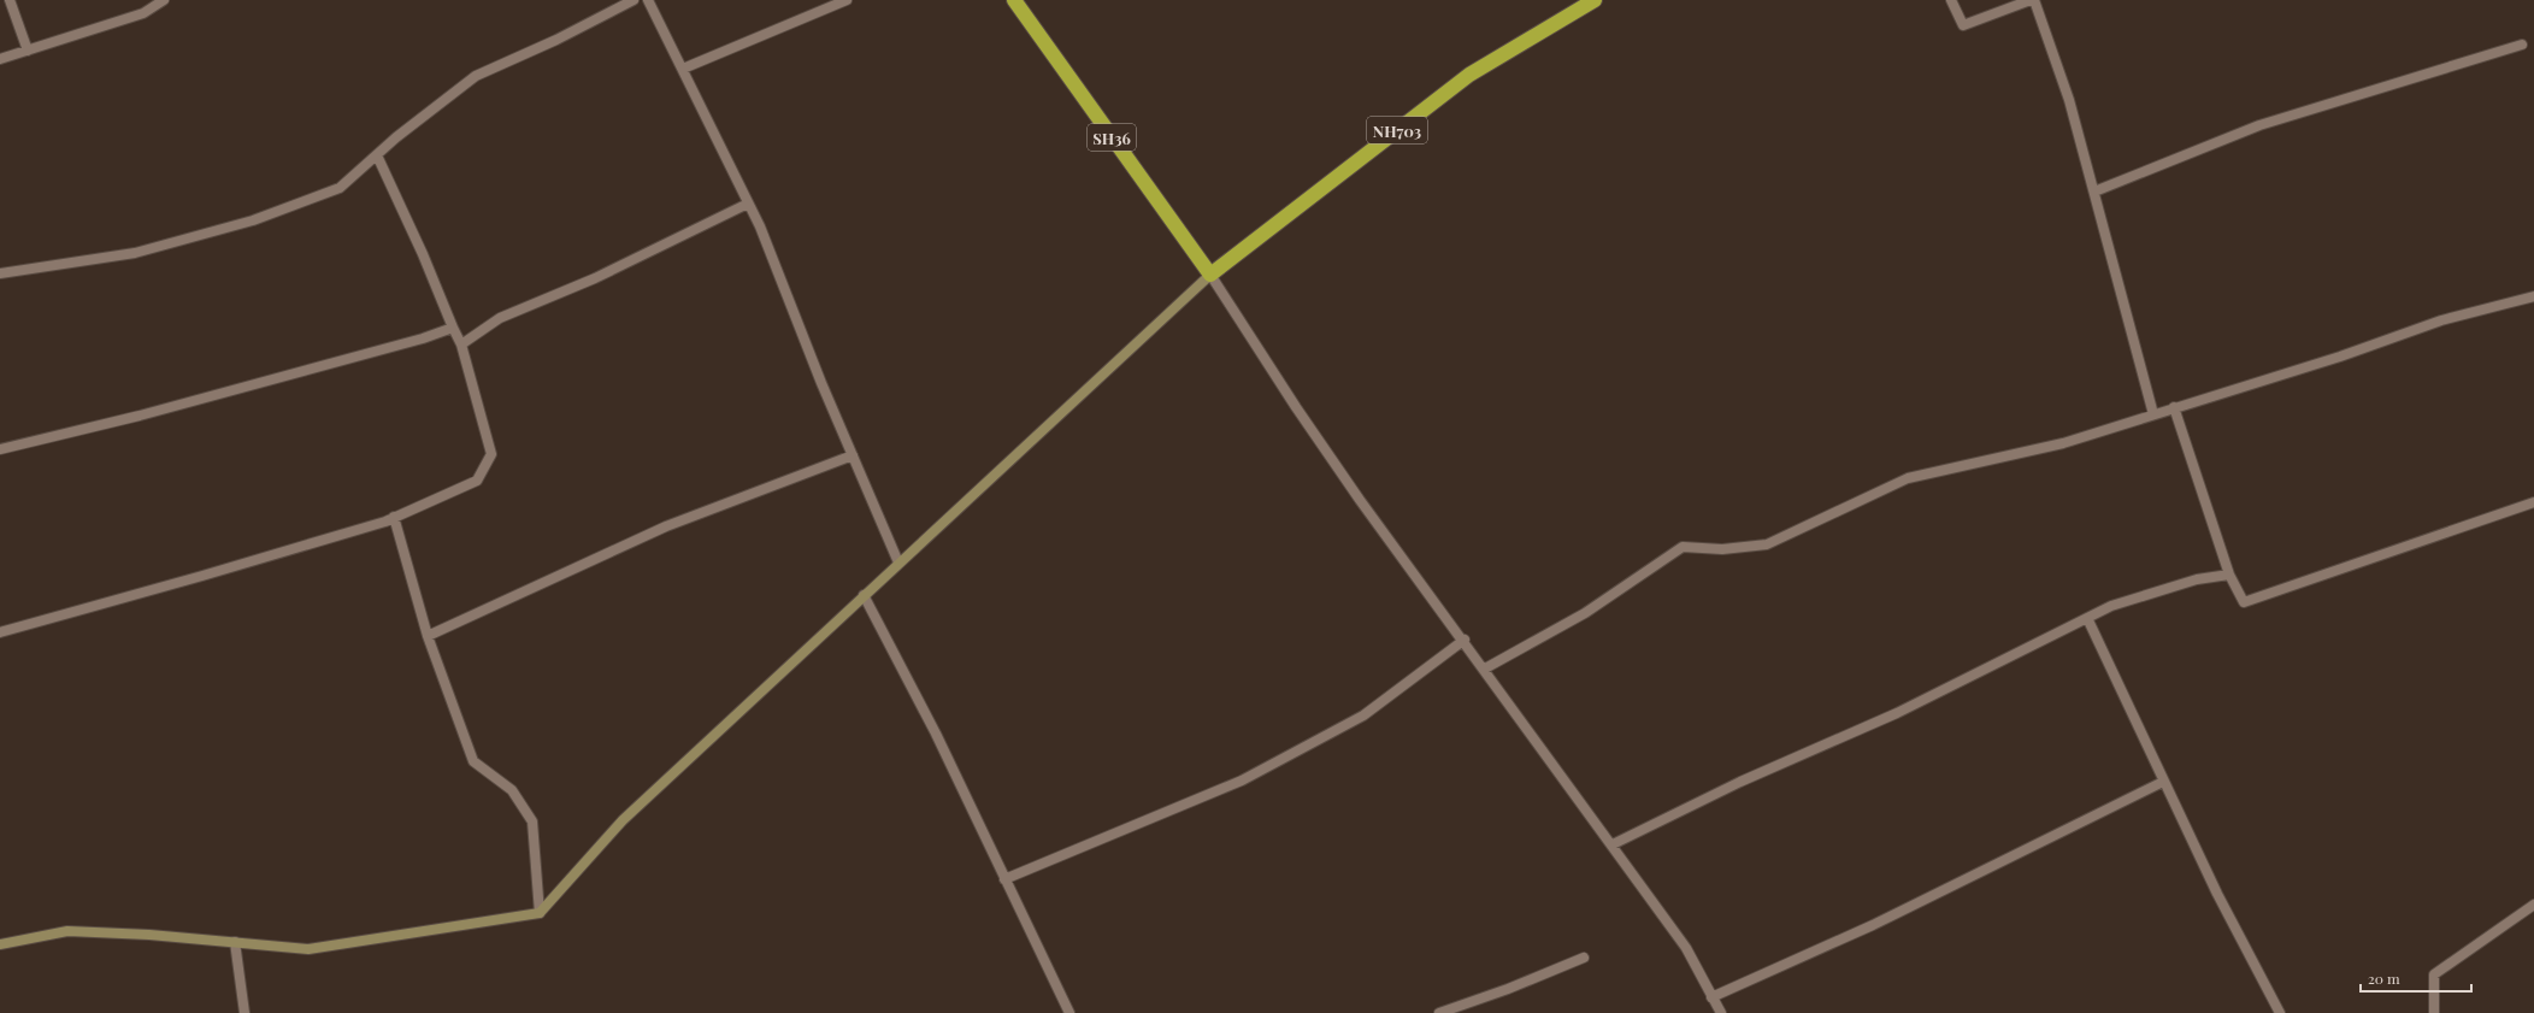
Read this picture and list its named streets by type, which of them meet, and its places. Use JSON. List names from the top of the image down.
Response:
{
  "streets": {
    "highway": ["NH703", "SH36"]
  },
  "crossings": [
    ["NH703", "SH36"]
  ],
  "scale_bar": "20 m"
}
